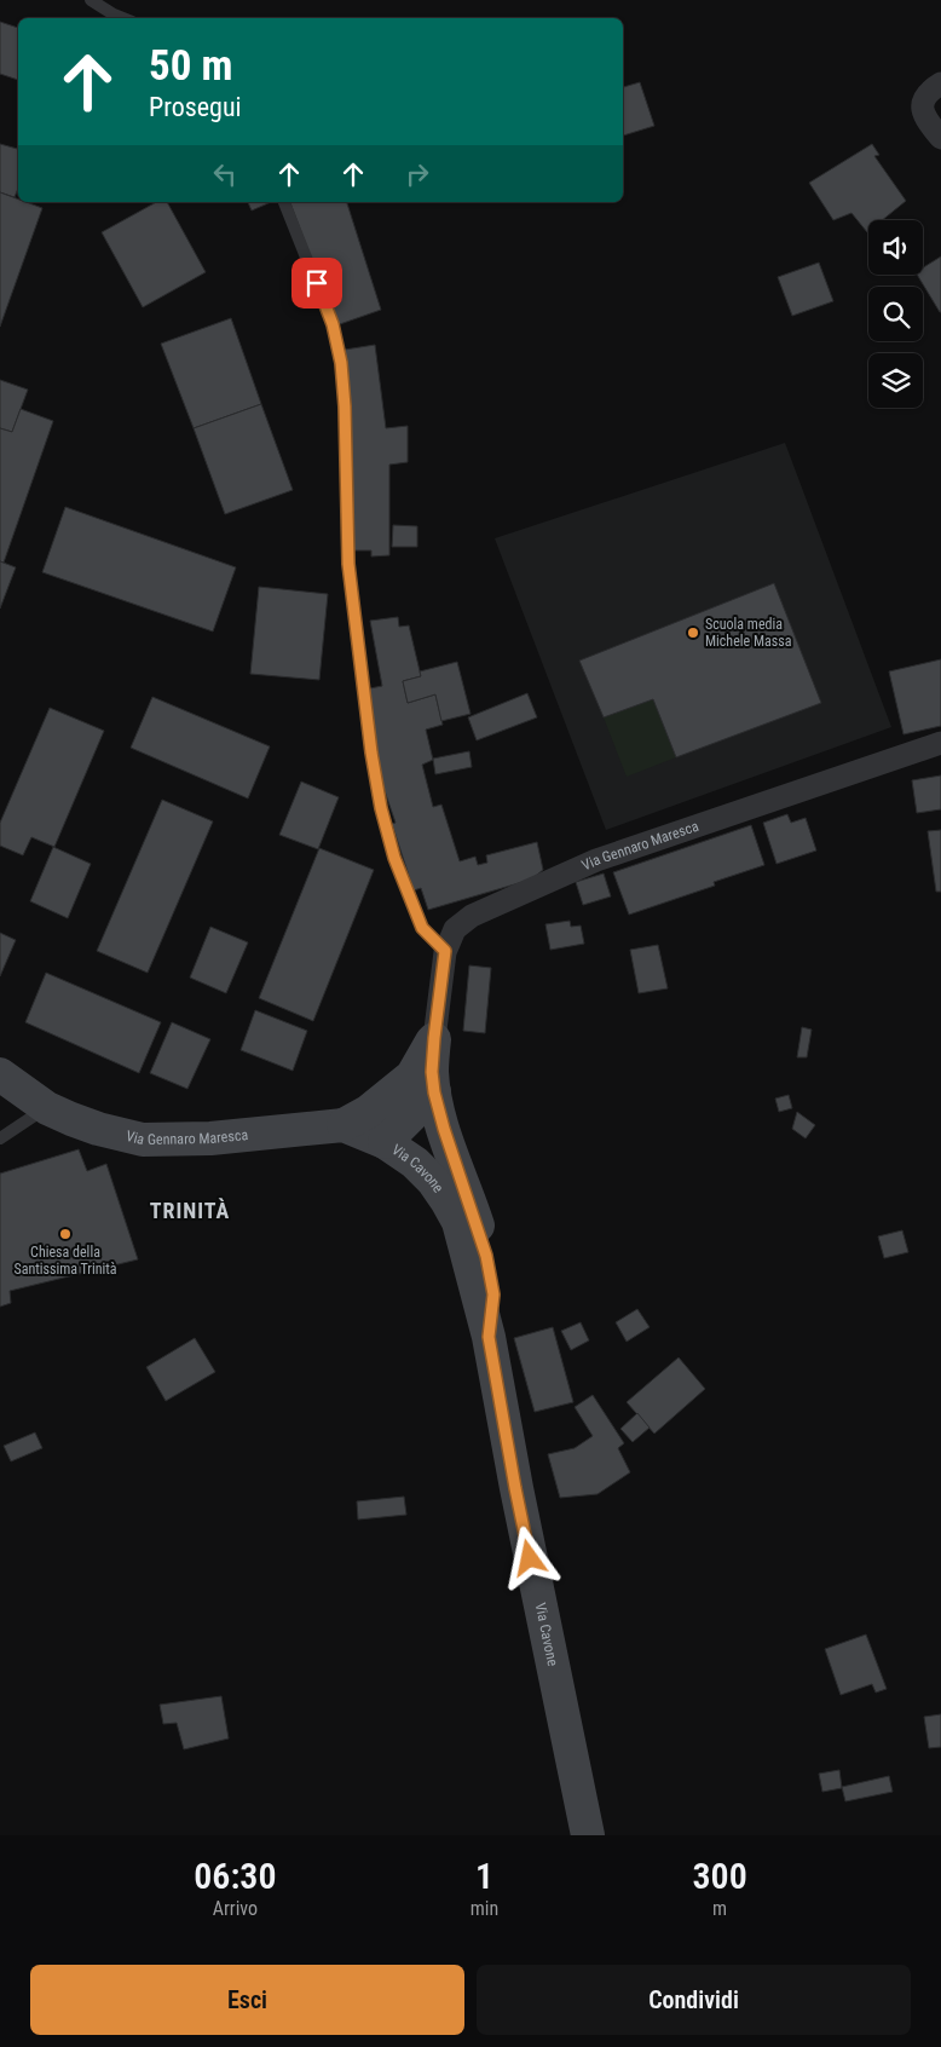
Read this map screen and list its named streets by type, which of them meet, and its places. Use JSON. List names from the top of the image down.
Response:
{
  "streets": {
    "main road": ["Via Gennaro Maresca", "Via Cavone"]
  },
  "crossings": [
    ["Via Gennaro Maresca", "Via Cavone"]
  ],
  "districts": ["TRINITÀ"],
  "places": ["Scuola media Michele Massa", "Chiesa della Santissima Trinità"],
  "page": {
    "turn": ["50 m", "Prosegui"],
    "eta": [
      "06:30",
      "Arrivo",
      "1",
      "min",
      "300",
      "m"
    ],
    "buttons": ["Esci", "Condividi"]
  }
}
